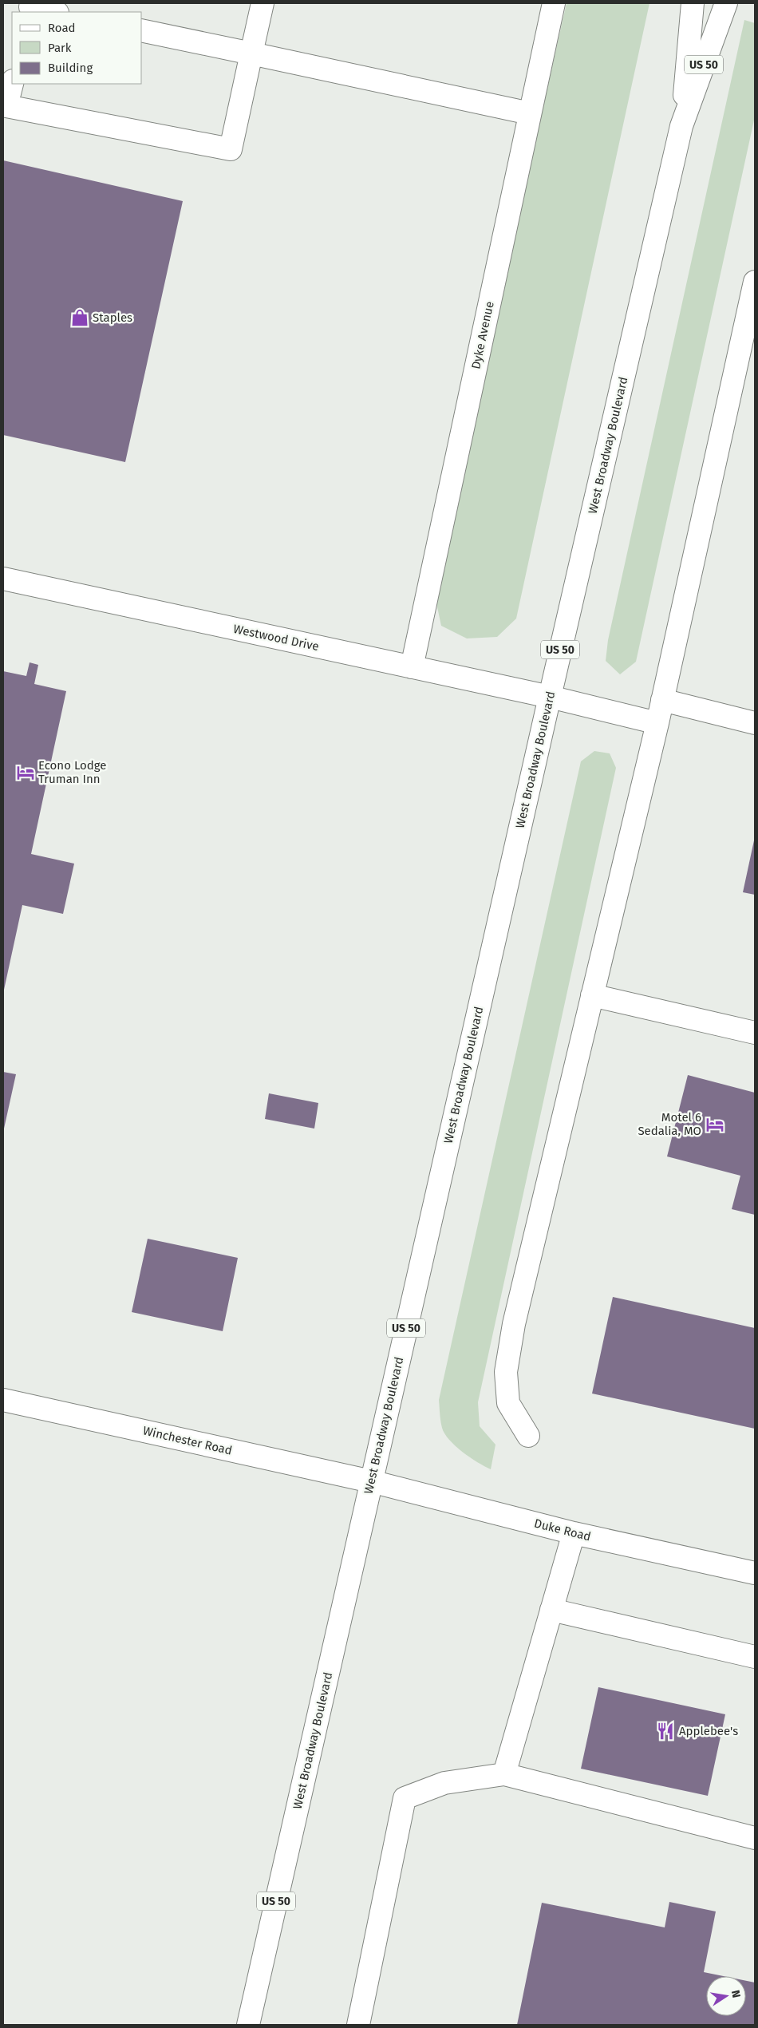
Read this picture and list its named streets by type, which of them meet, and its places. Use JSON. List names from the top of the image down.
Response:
{
  "streets": {
    "main road": [
      "US 50",
      "Dyke Avenue",
      "West Broadway Boulevard",
      "Westwood Drive",
      "Winchester Road",
      "Duke Road"
    ]
  },
  "crossings": [
    ["Dyke Avenue", "Westwood Drive"],
    ["West Broadway Boulevard", "Westwood Drive"],
    ["West Broadway Boulevard", "Winchester Road"],
    ["West Broadway Boulevard", "Duke Road"],
    ["Winchester Road", "Duke Road"]
  ],
  "places": {
    "shop": ["Staples"],
    "hotel": ["Econo Lodge Truman Inn", "Motel 6 Sedalia, MO"],
    "restaurant": ["Applebee's"]
  },
  "legend": ["Road", "Park", "Building"],
  "north": "right"
}
